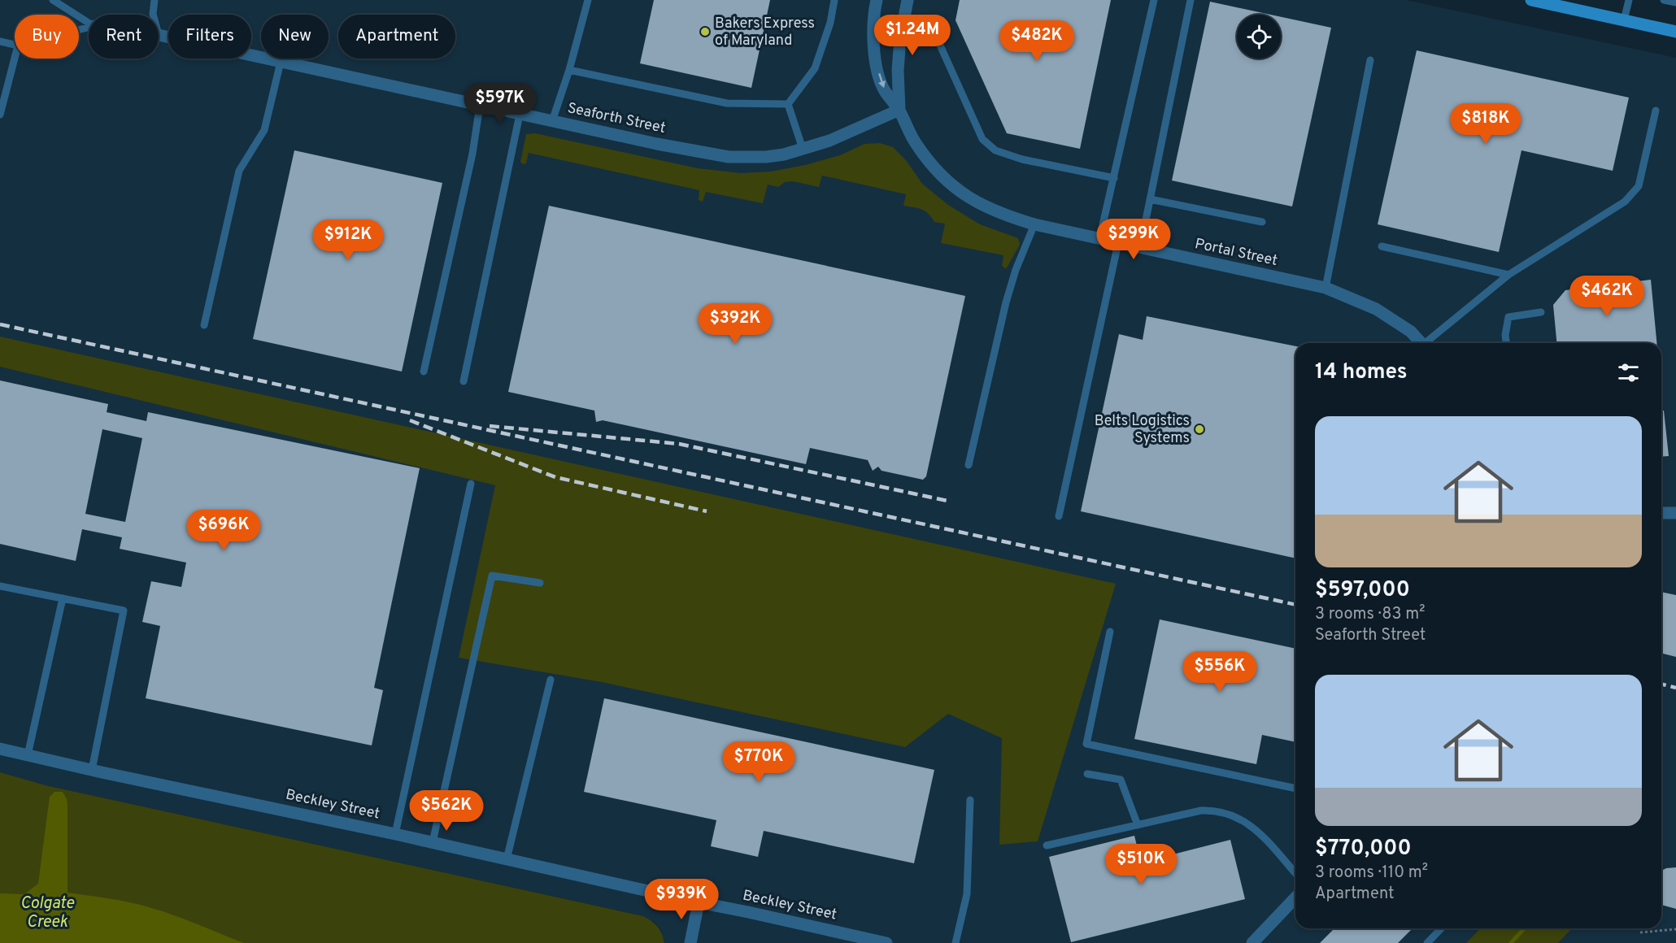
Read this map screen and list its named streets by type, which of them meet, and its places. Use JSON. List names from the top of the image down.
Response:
{
  "streets": {
    "street": ["Seaforth Street", "Portal Street", "Beckley Street"]
  },
  "crossings": [
    ["Seaforth Street", "Portal Street"]
  ],
  "water": ["Colgate Creek"],
  "places": ["Bakers Express of Maryland", "Belts Logistics Systems"],
  "page": {
    "price": [
      "$1.24M",
      "$482K",
      "$597K",
      "$818K",
      "$299K",
      "$912K",
      "$462K",
      "$392K",
      "$696K",
      "$556K",
      "$770K",
      "$562K",
      "$510K",
      "$939K"
    ],
    "chip": [
      "Buy",
      "Rent",
      "Filters",
      "New",
      "Apartment"
    ],
    "heading": "14 homes",
    "list": [
      {
        "name": "$597,000",
        "note": "3 rooms · 83 m² · Seaforth Street"
      },
      {
        "name": "$770,000",
        "note": "3 rooms · 110 m² · Apartment"
      }
    ]
  }
}
